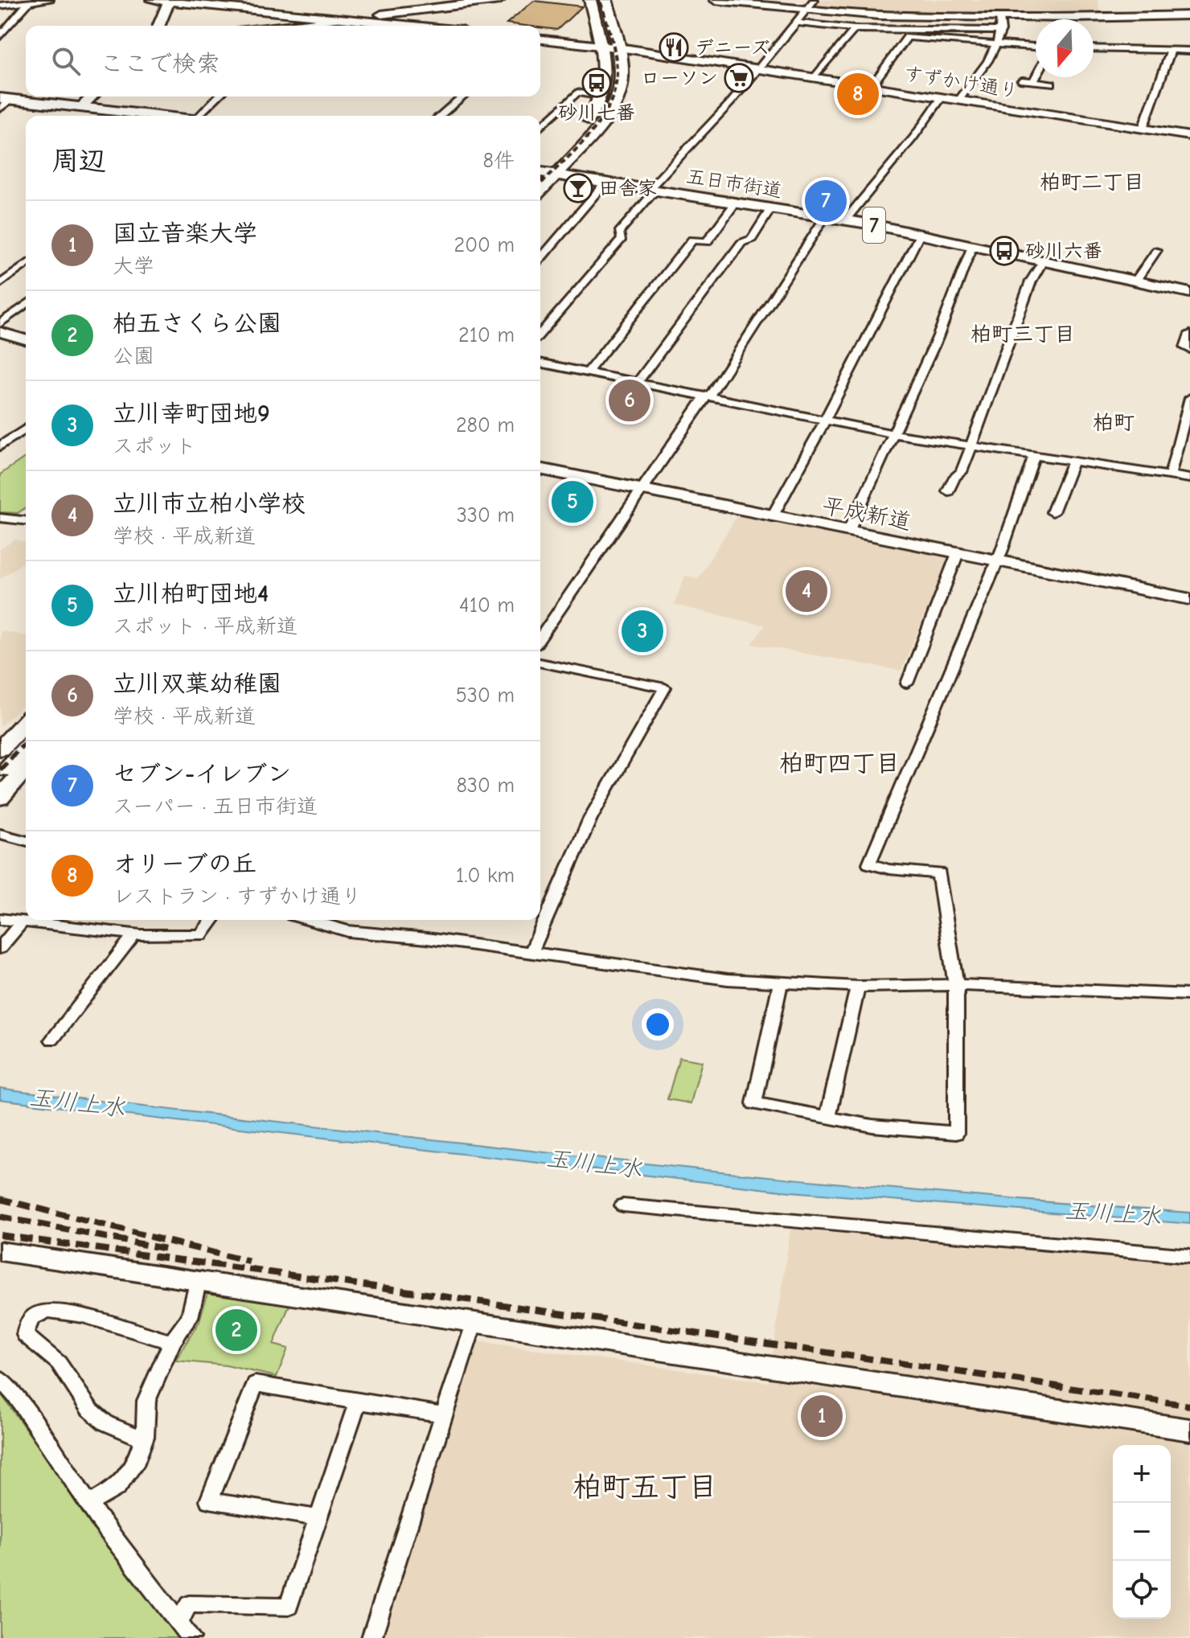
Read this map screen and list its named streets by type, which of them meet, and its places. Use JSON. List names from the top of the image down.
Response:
{
  "streets": {
    "main road": ["五日市街道", "7"],
    "street": ["すずかけ通り", "平成新道"]
  },
  "districts": [
    "柏町二丁目",
    "柏町三丁目",
    "柏町",
    "柏町四丁目",
    "柏町五丁目"
  ],
  "water": ["玉川上水"],
  "places": {
    "restaurant": ["デニーズ"],
    "supermarket": ["ローソン"],
    "bus stop": ["砂川七番", "砂川六番"],
    "bar": ["田舎家"]
  },
  "north": "bottom",
  "page": {
    "search": "ここで検索",
    "pins": [
      "8",
      "7",
      "6",
      "5",
      "4",
      "3",
      "2",
      "1"
    ],
    "heading": ["周辺", "8件"],
    "list": [
      {
        "mark": "1",
        "name": "国立音楽大学",
        "note": "大学",
        "value": "200 m"
      },
      {
        "mark": "2",
        "name": "柏五さくら公園",
        "note": "公園",
        "value": "210 m"
      },
      {
        "mark": "3",
        "name": "立川幸町団地9",
        "note": "スポット",
        "value": "280 m"
      },
      {
        "mark": "4",
        "name": "立川市立柏小学校",
        "note": "学校 · 平成新道",
        "value": "330 m"
      },
      {
        "mark": "5",
        "name": "立川柏町団地4",
        "note": "スポット · 平成新道",
        "value": "410 m"
      },
      {
        "mark": "6",
        "name": "立川双葉幼稚園",
        "note": "学校 · 平成新道",
        "value": "530 m"
      },
      {
        "mark": "7",
        "name": "セブン-イレブン",
        "note": "スーパー · 五日市街道",
        "value": "830 m"
      },
      {
        "mark": "8",
        "name": "オリーブの丘",
        "note": "レストラン · すずかけ通り",
        "value": "1.0 km"
      }
    ],
    "map_buttons": ["+", "−"]
  }
}
